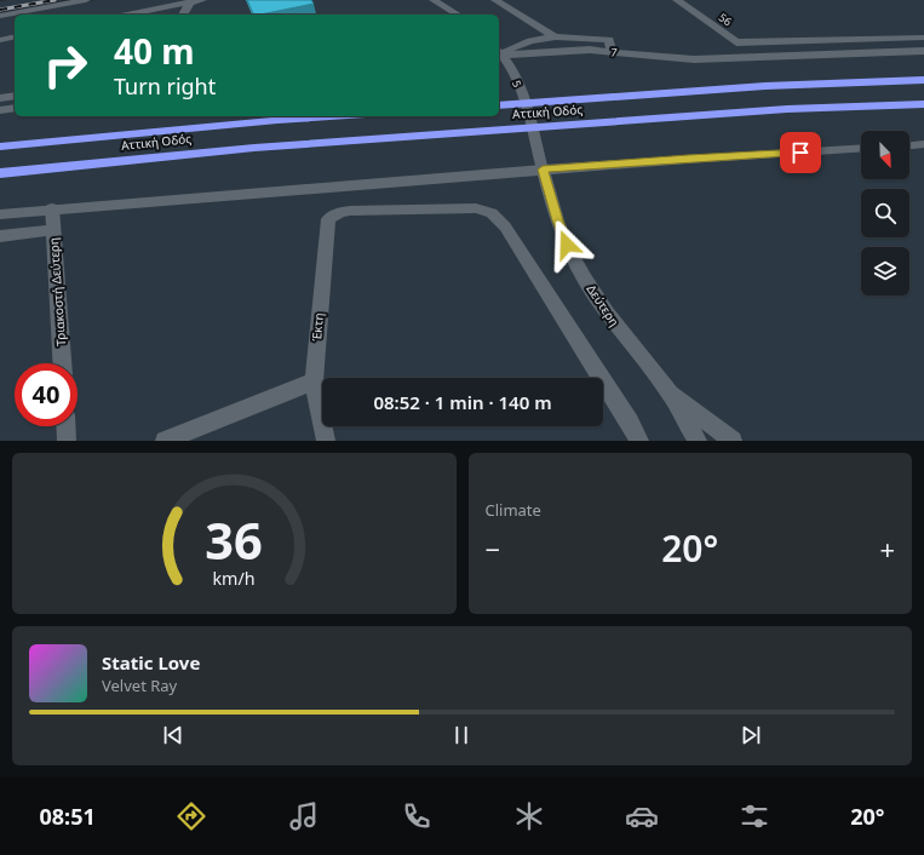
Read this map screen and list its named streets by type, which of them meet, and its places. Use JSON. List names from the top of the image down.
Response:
{
  "streets": {
    "highway": ["Αττική Οδός"],
    "street": [
      "56",
      "7",
      "5",
      "Τριακοστή Δεύτερη",
      "Δεύτερη",
      "Έκτη"
    ]
  },
  "crossings": [
    ["7", "5"],
    ["5", "Δεύτερη"]
  ],
  "north": "bottom right",
  "page": {
    "turn": ["40 m", "Turn right"],
    "limit": "40",
    "trip": "08:52 · 1 min · 140 m",
    "tile": "Climate",
    "heat": ["−", "20°", "+"],
    "song": ["Static Love", "Velvet Ray"],
    "tabs": ["08:51", "20°"],
    "gauge": ["36", "km/h"]
  }
}
